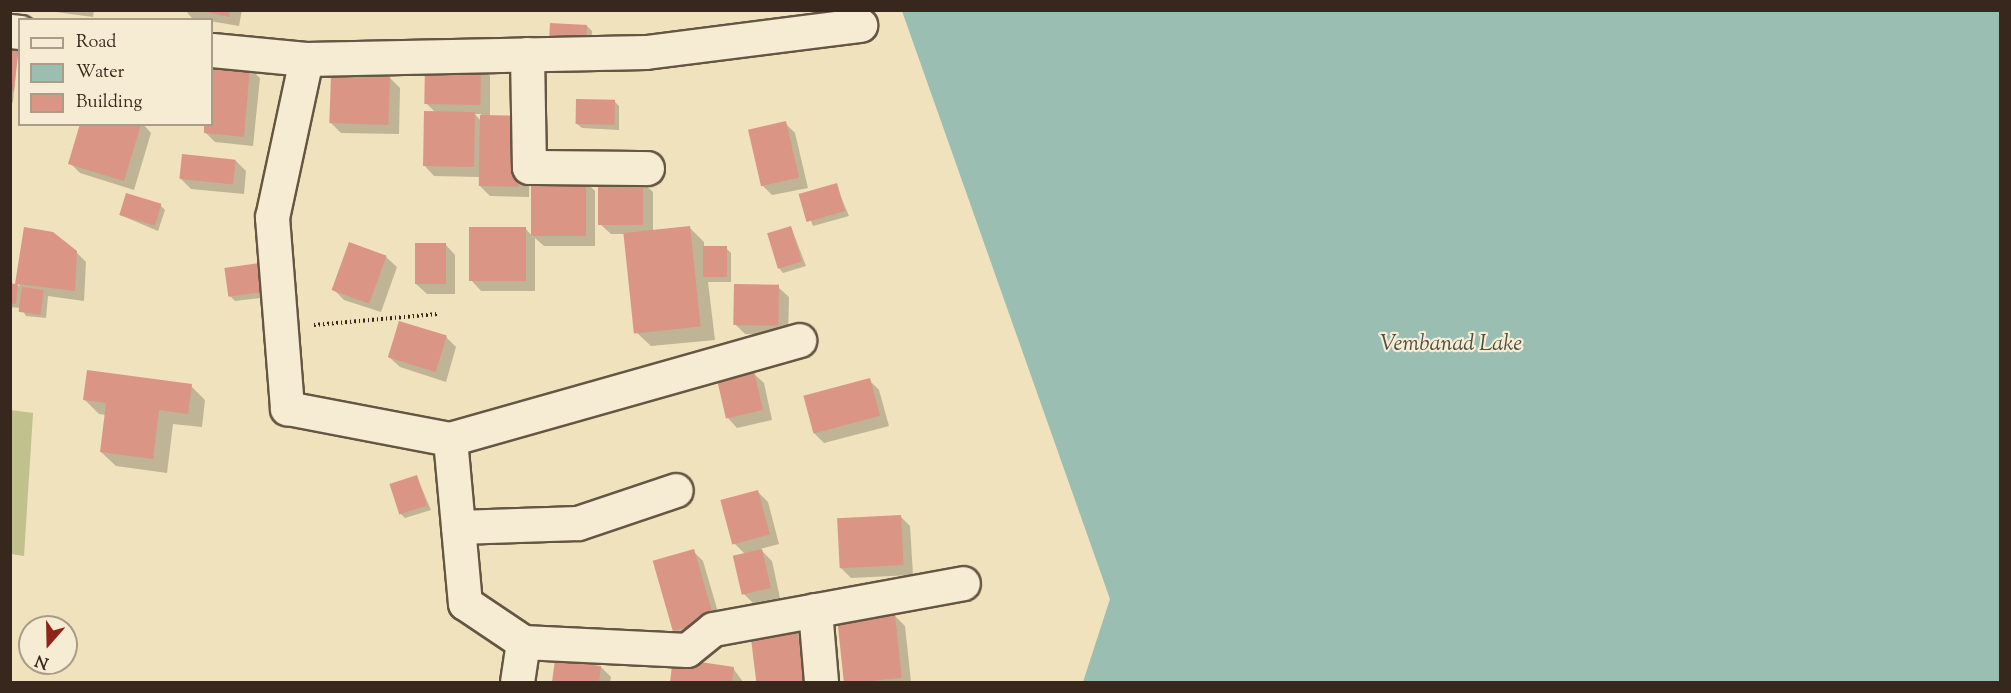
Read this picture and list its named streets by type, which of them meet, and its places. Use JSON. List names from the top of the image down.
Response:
{
  "water": ["Vembanad Lake"],
  "legend": ["Road", "Water", "Building"],
  "north": "bottom"
}
